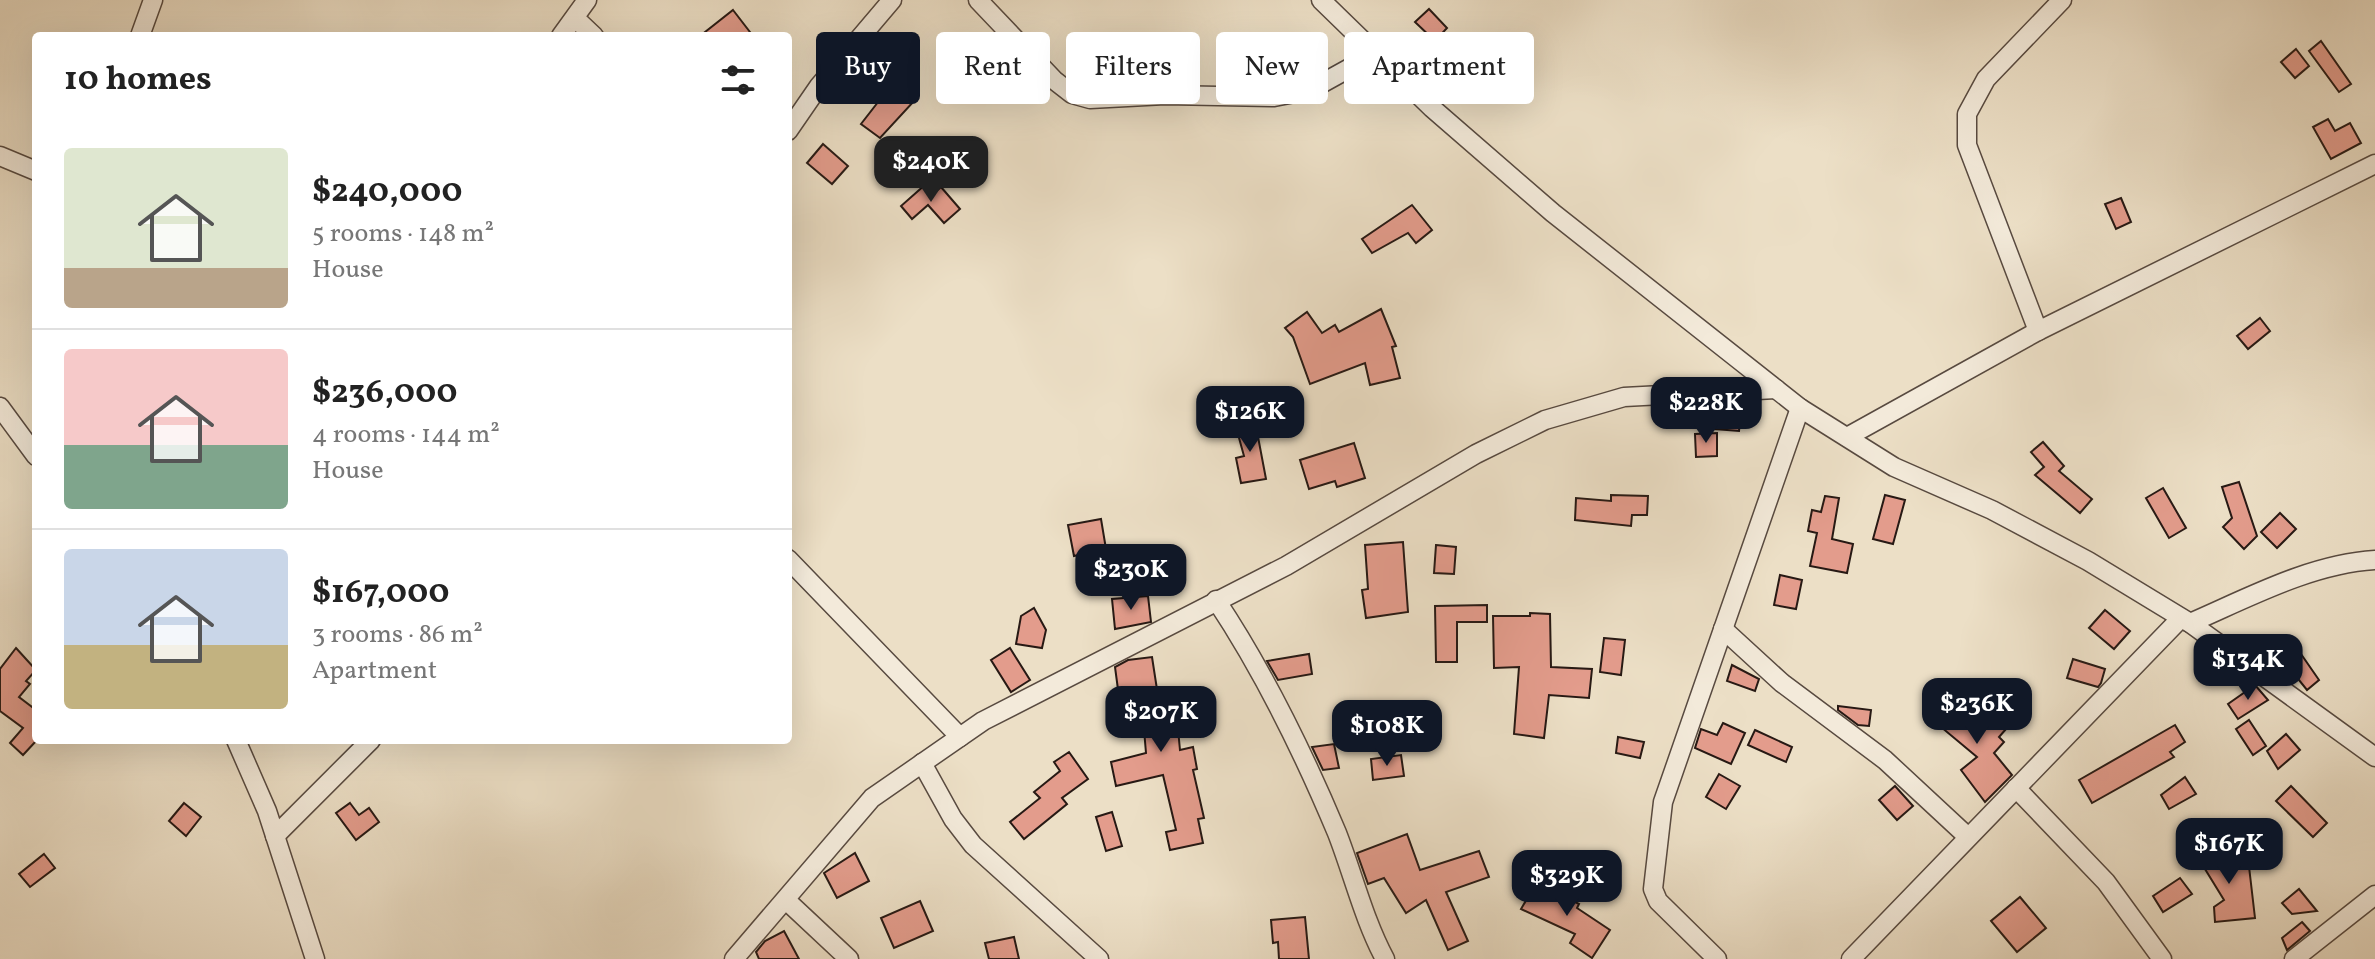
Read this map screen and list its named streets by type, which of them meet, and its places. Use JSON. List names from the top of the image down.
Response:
{
  "page": {
    "chip": [
      "Buy",
      "Rent",
      "Filters",
      "New",
      "Apartment"
    ],
    "heading": "10 homes",
    "list": [
      {
        "name": "$240,000",
        "note": "5 rooms · 148 m² · House"
      },
      {
        "name": "$236,000",
        "note": "4 rooms · 144 m² · House"
      },
      {
        "name": "$167,000",
        "note": "3 rooms · 86 m² · Apartment"
      }
    ],
    "price": [
      "$240K",
      "$228K",
      "$126K",
      "$230K",
      "$134K",
      "$236K",
      "$207K",
      "$108K",
      "$167K",
      "$329K"
    ]
  }
}
